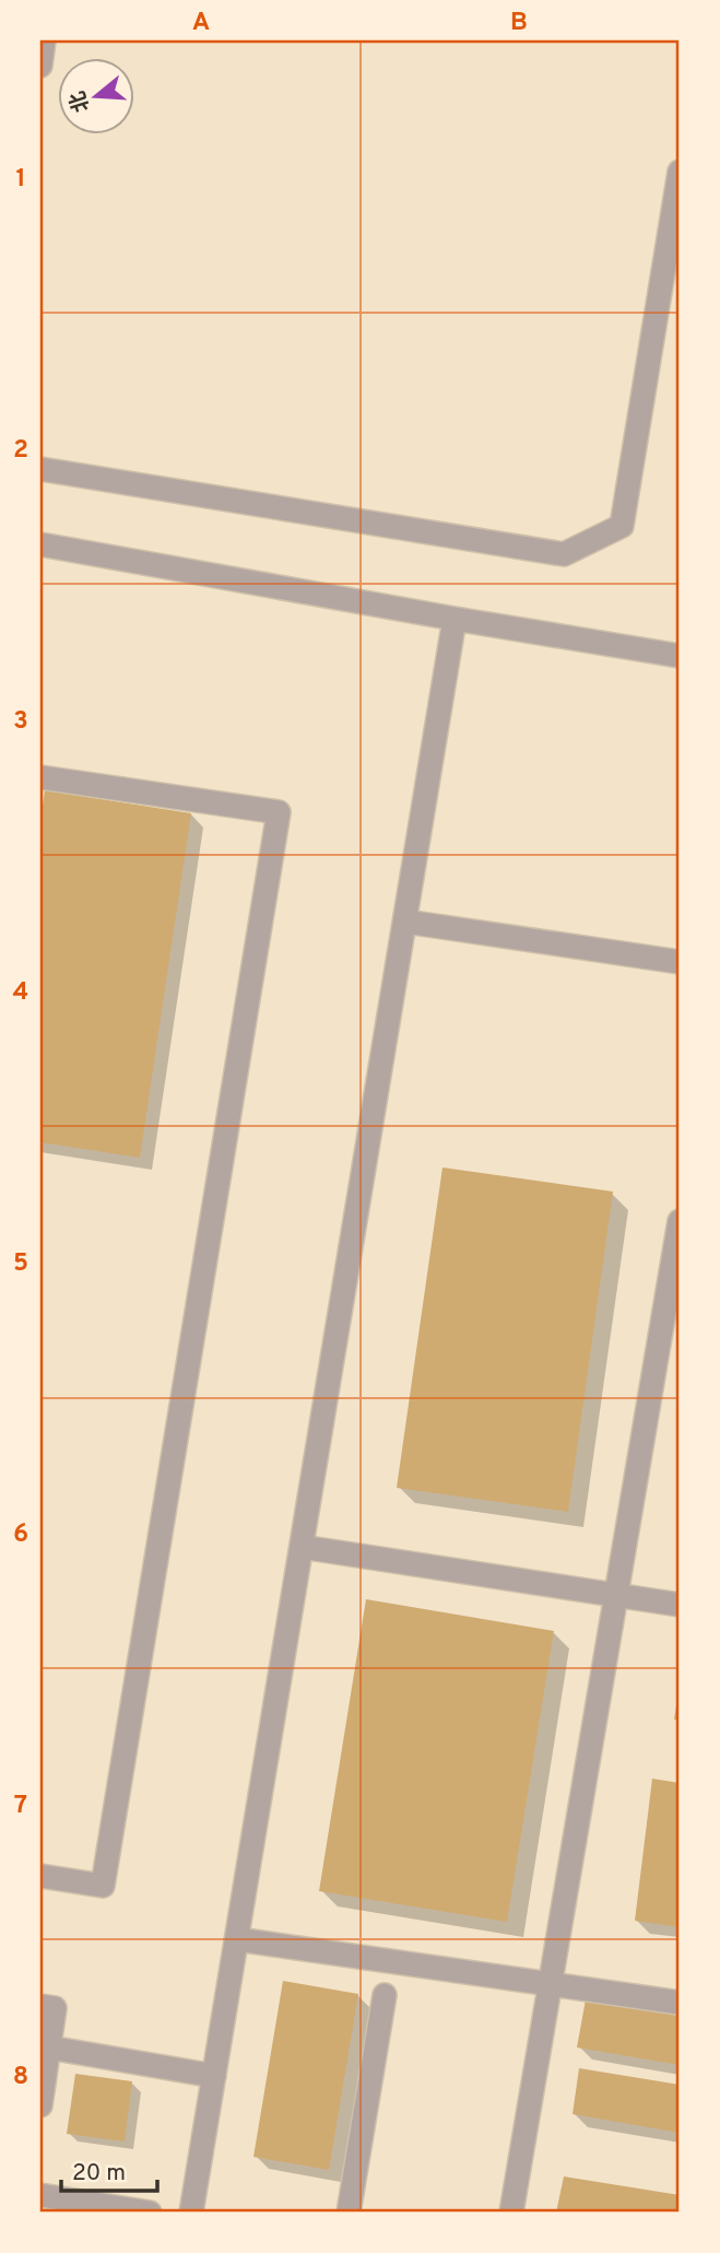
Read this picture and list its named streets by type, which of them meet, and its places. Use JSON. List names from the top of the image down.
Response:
{
  "scale_bar": "20 m",
  "north": "left",
  "grid": {
    "columns": ["A", "B"],
    "rows": [
      "1",
      "2",
      "3",
      "4",
      "5",
      "6",
      "7",
      "8"
    ]
  }
}
